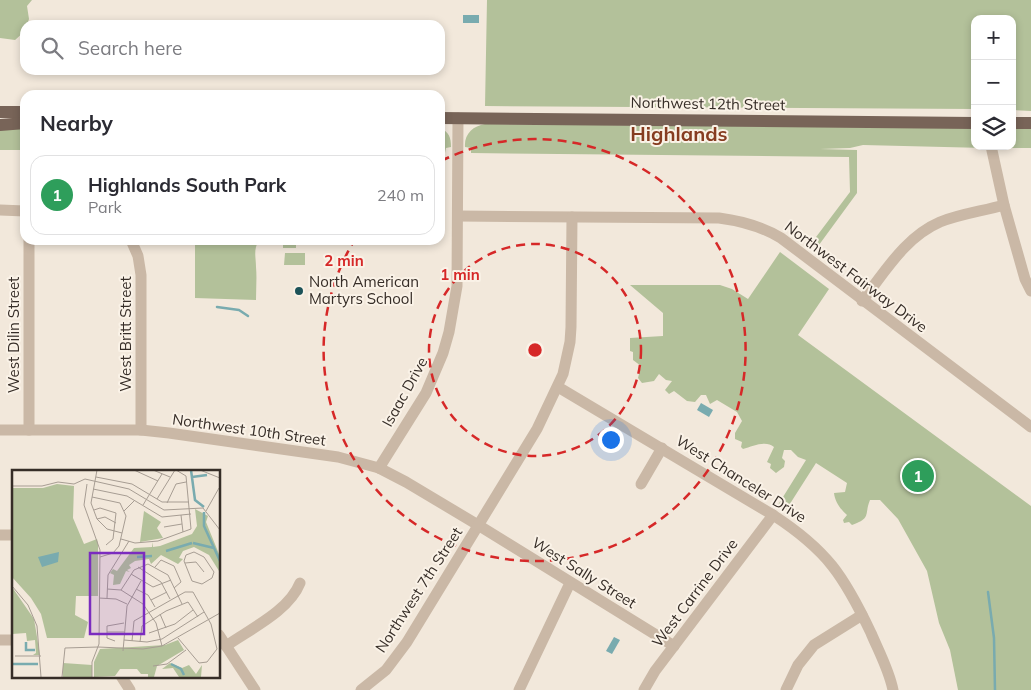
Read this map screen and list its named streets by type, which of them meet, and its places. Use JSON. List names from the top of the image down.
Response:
{
  "streets": {
    "main road": ["Northwest 12th Street"],
    "street": [
      "Northwest Fairway Drive",
      "West Britt Street",
      "West Dilin Street",
      "Isaac Drive",
      "Northwest 10th Street",
      "West Chanceler Drive",
      "West Sally Street",
      "Northwest 7th Street",
      "West Carrine Drive"
    ]
  },
  "crossings": [
    ["Northwest 12th Street", "Isaac Drive"],
    ["Northwest Fairway Drive", "Isaac Drive"],
    ["Northwest Fairway Drive", "Northwest 7th Street"],
    ["West Britt Street", "Northwest 10th Street"],
    ["West Dilin Street", "Northwest 10th Street"],
    ["Isaac Drive", "Northwest 10th Street"],
    ["Northwest 10th Street", "West Sally Street"],
    ["Northwest 10th Street", "Northwest 7th Street"],
    ["West Chanceler Drive", "Northwest 7th Street"],
    ["West Chanceler Drive", "West Carrine Drive"],
    ["West Sally Street", "Northwest 7th Street"],
    ["West Sally Street", "West Carrine Drive"]
  ],
  "districts": ["Highlands"],
  "places": ["North American Martyrs School"],
  "page": {
    "map_buttons": ["+", "−"],
    "search": "Search here",
    "heading": "Nearby",
    "list": [
      {
        "mark": "1",
        "name": "Highlands South Park",
        "note": "Park",
        "value": "240 m"
      }
    ],
    "pins": "1"
  },
  "rings": ["2 min", "1 min"]
}
